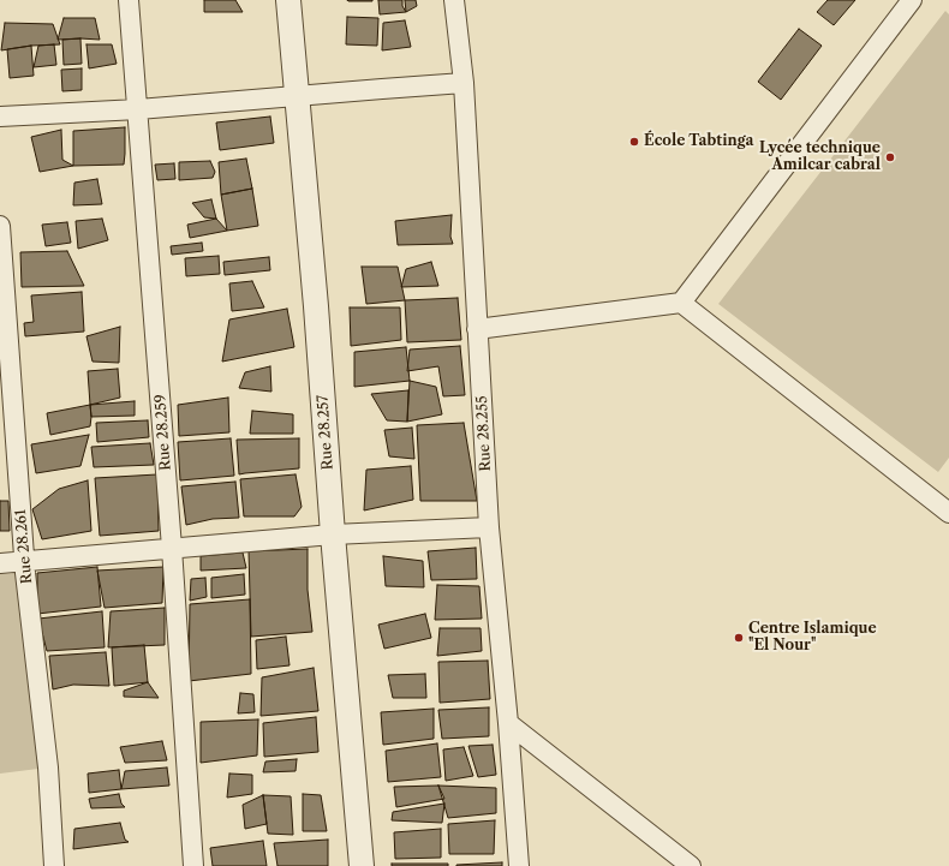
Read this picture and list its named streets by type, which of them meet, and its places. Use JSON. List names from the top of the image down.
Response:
{
  "streets": {
    "street": [
      "Rue 28.259",
      "Rue 28.257",
      "Rue 28.255",
      "Rue 28.261"
    ]
  },
  "places": ["École Tabtinga", "Lycée technique Amilcar cabral", "Centre Islamique \"El Nour\""]
}
